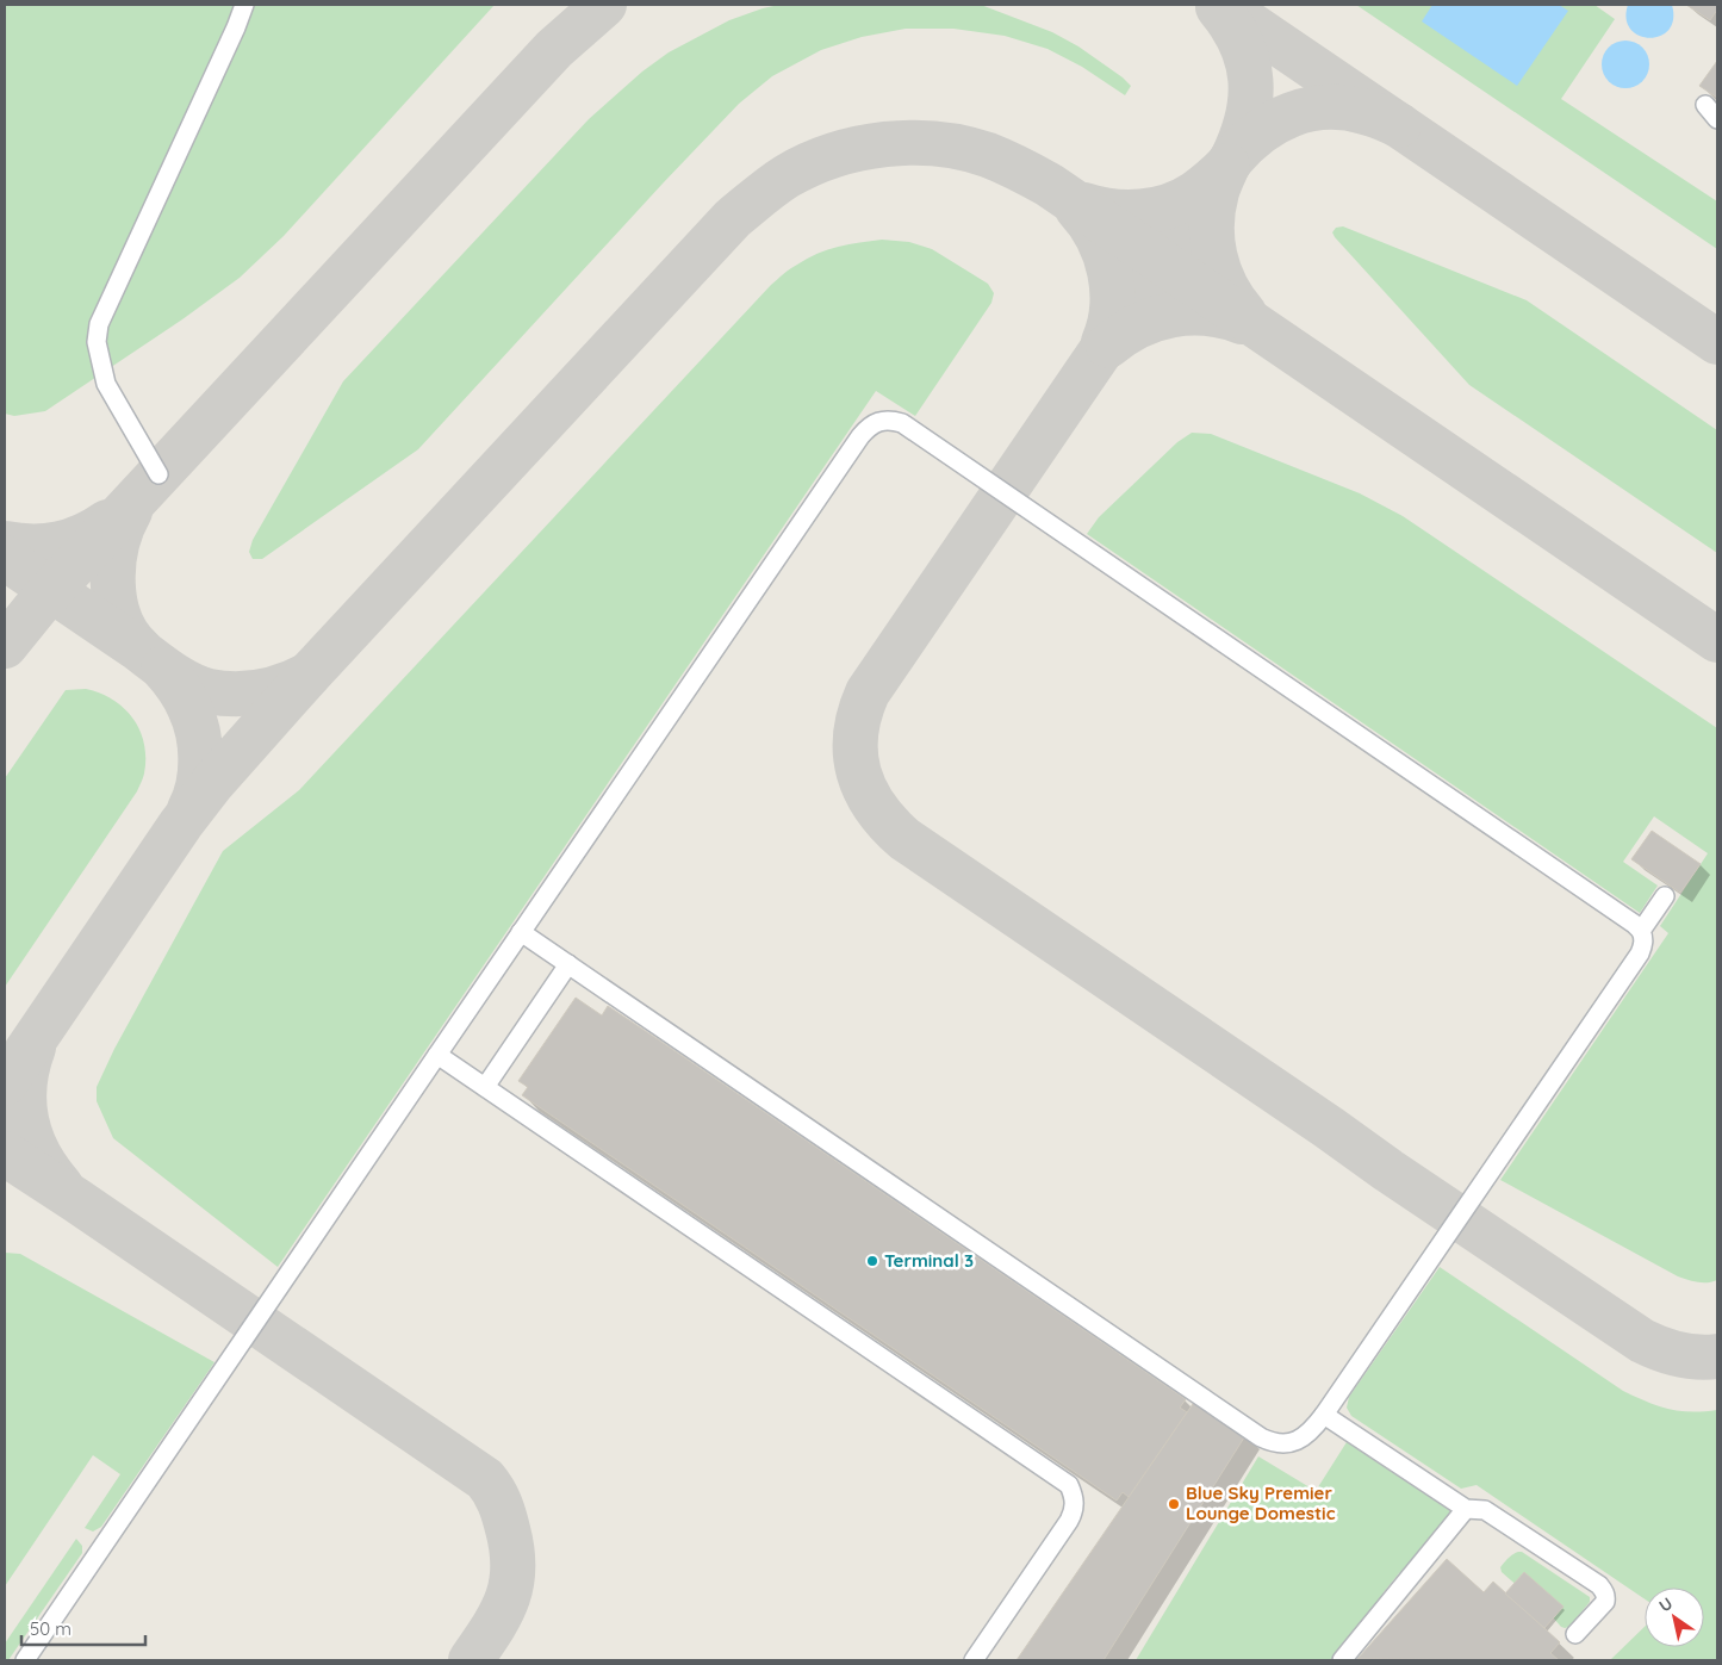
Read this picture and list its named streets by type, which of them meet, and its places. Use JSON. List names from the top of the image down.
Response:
{
  "places": ["Terminal 3", "Blue Sky Premier Lounge Domestic"],
  "scale_bar": "50 m",
  "north": "top left"
}
